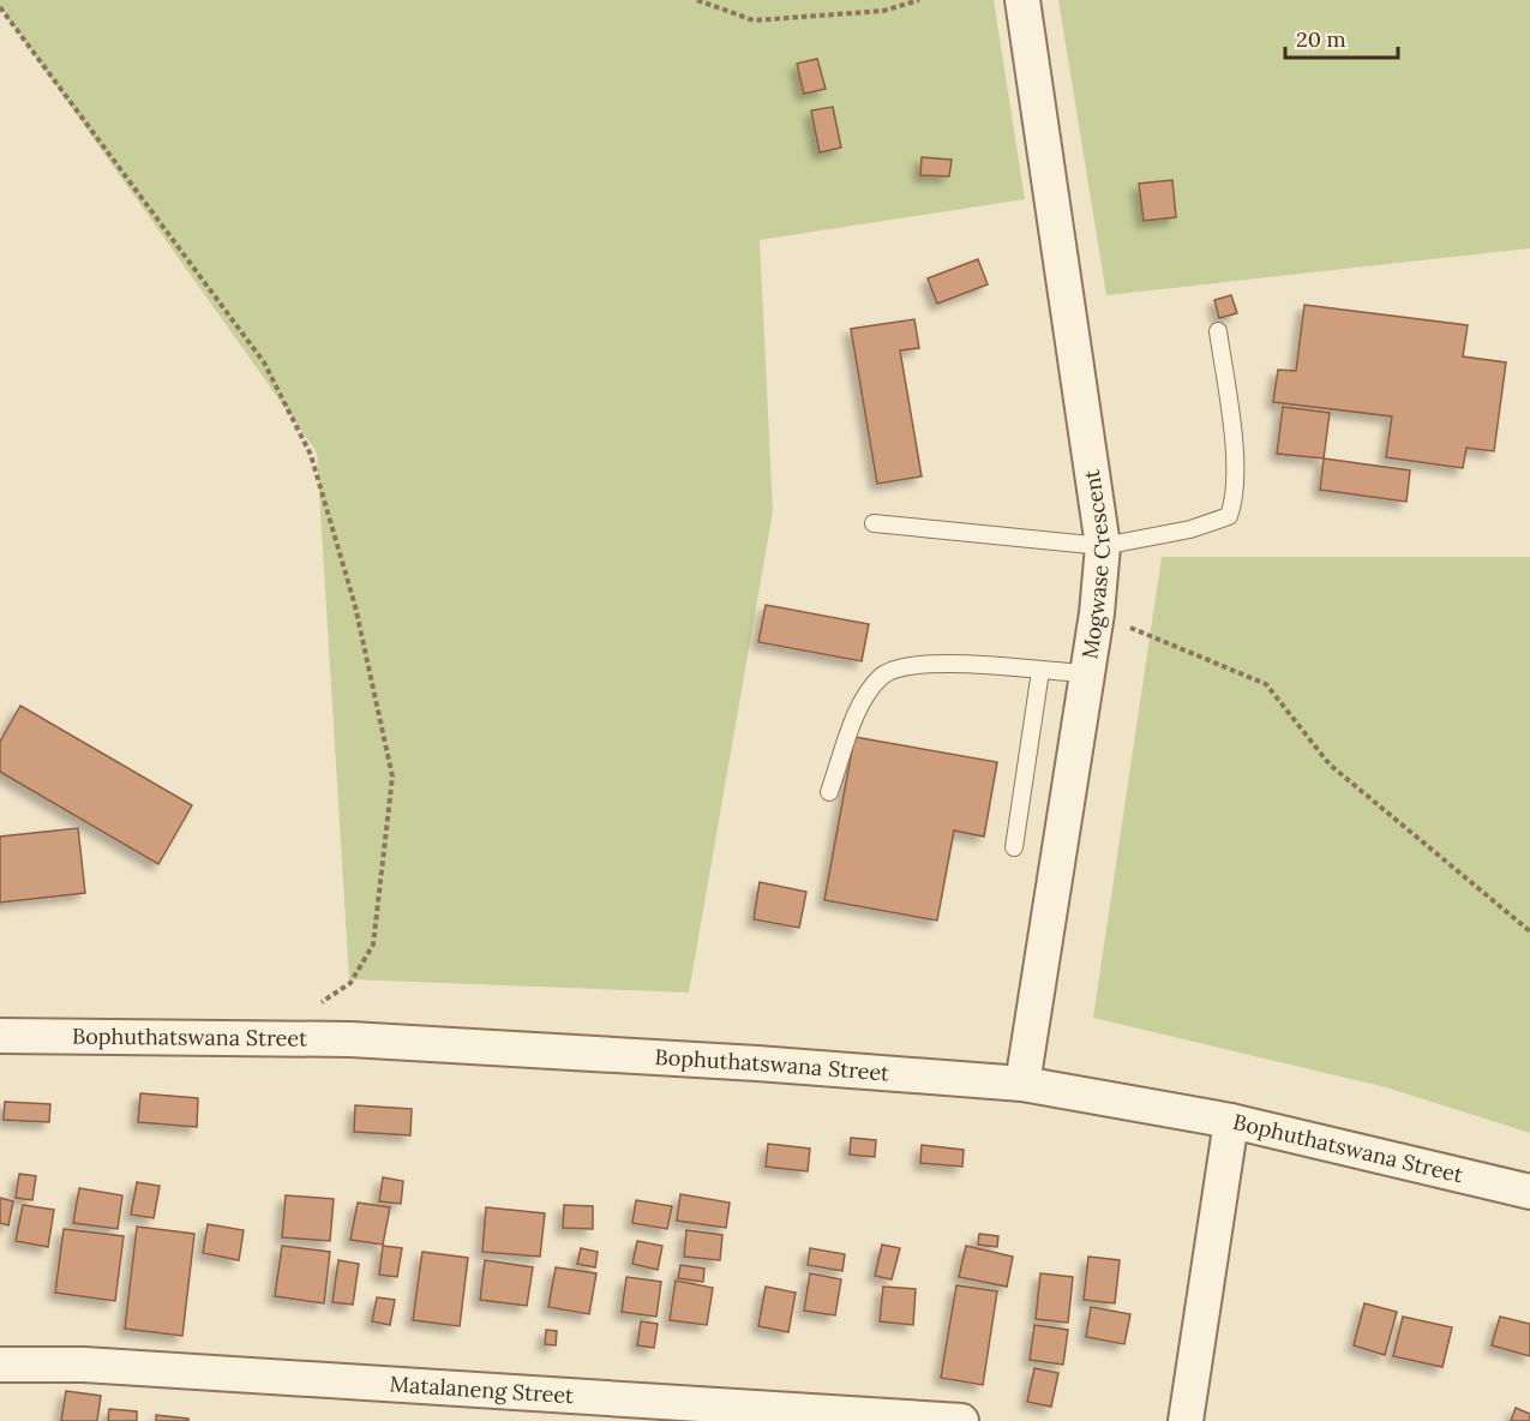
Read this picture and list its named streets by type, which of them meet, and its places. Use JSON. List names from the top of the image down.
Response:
{
  "streets": {
    "street": ["Mogwase Crescent", "Bophuthatswana Street", "Matalaneng Street"]
  },
  "crossings": [
    ["Mogwase Crescent", "Bophuthatswana Street"]
  ],
  "scale_bar": "20 m"
}
